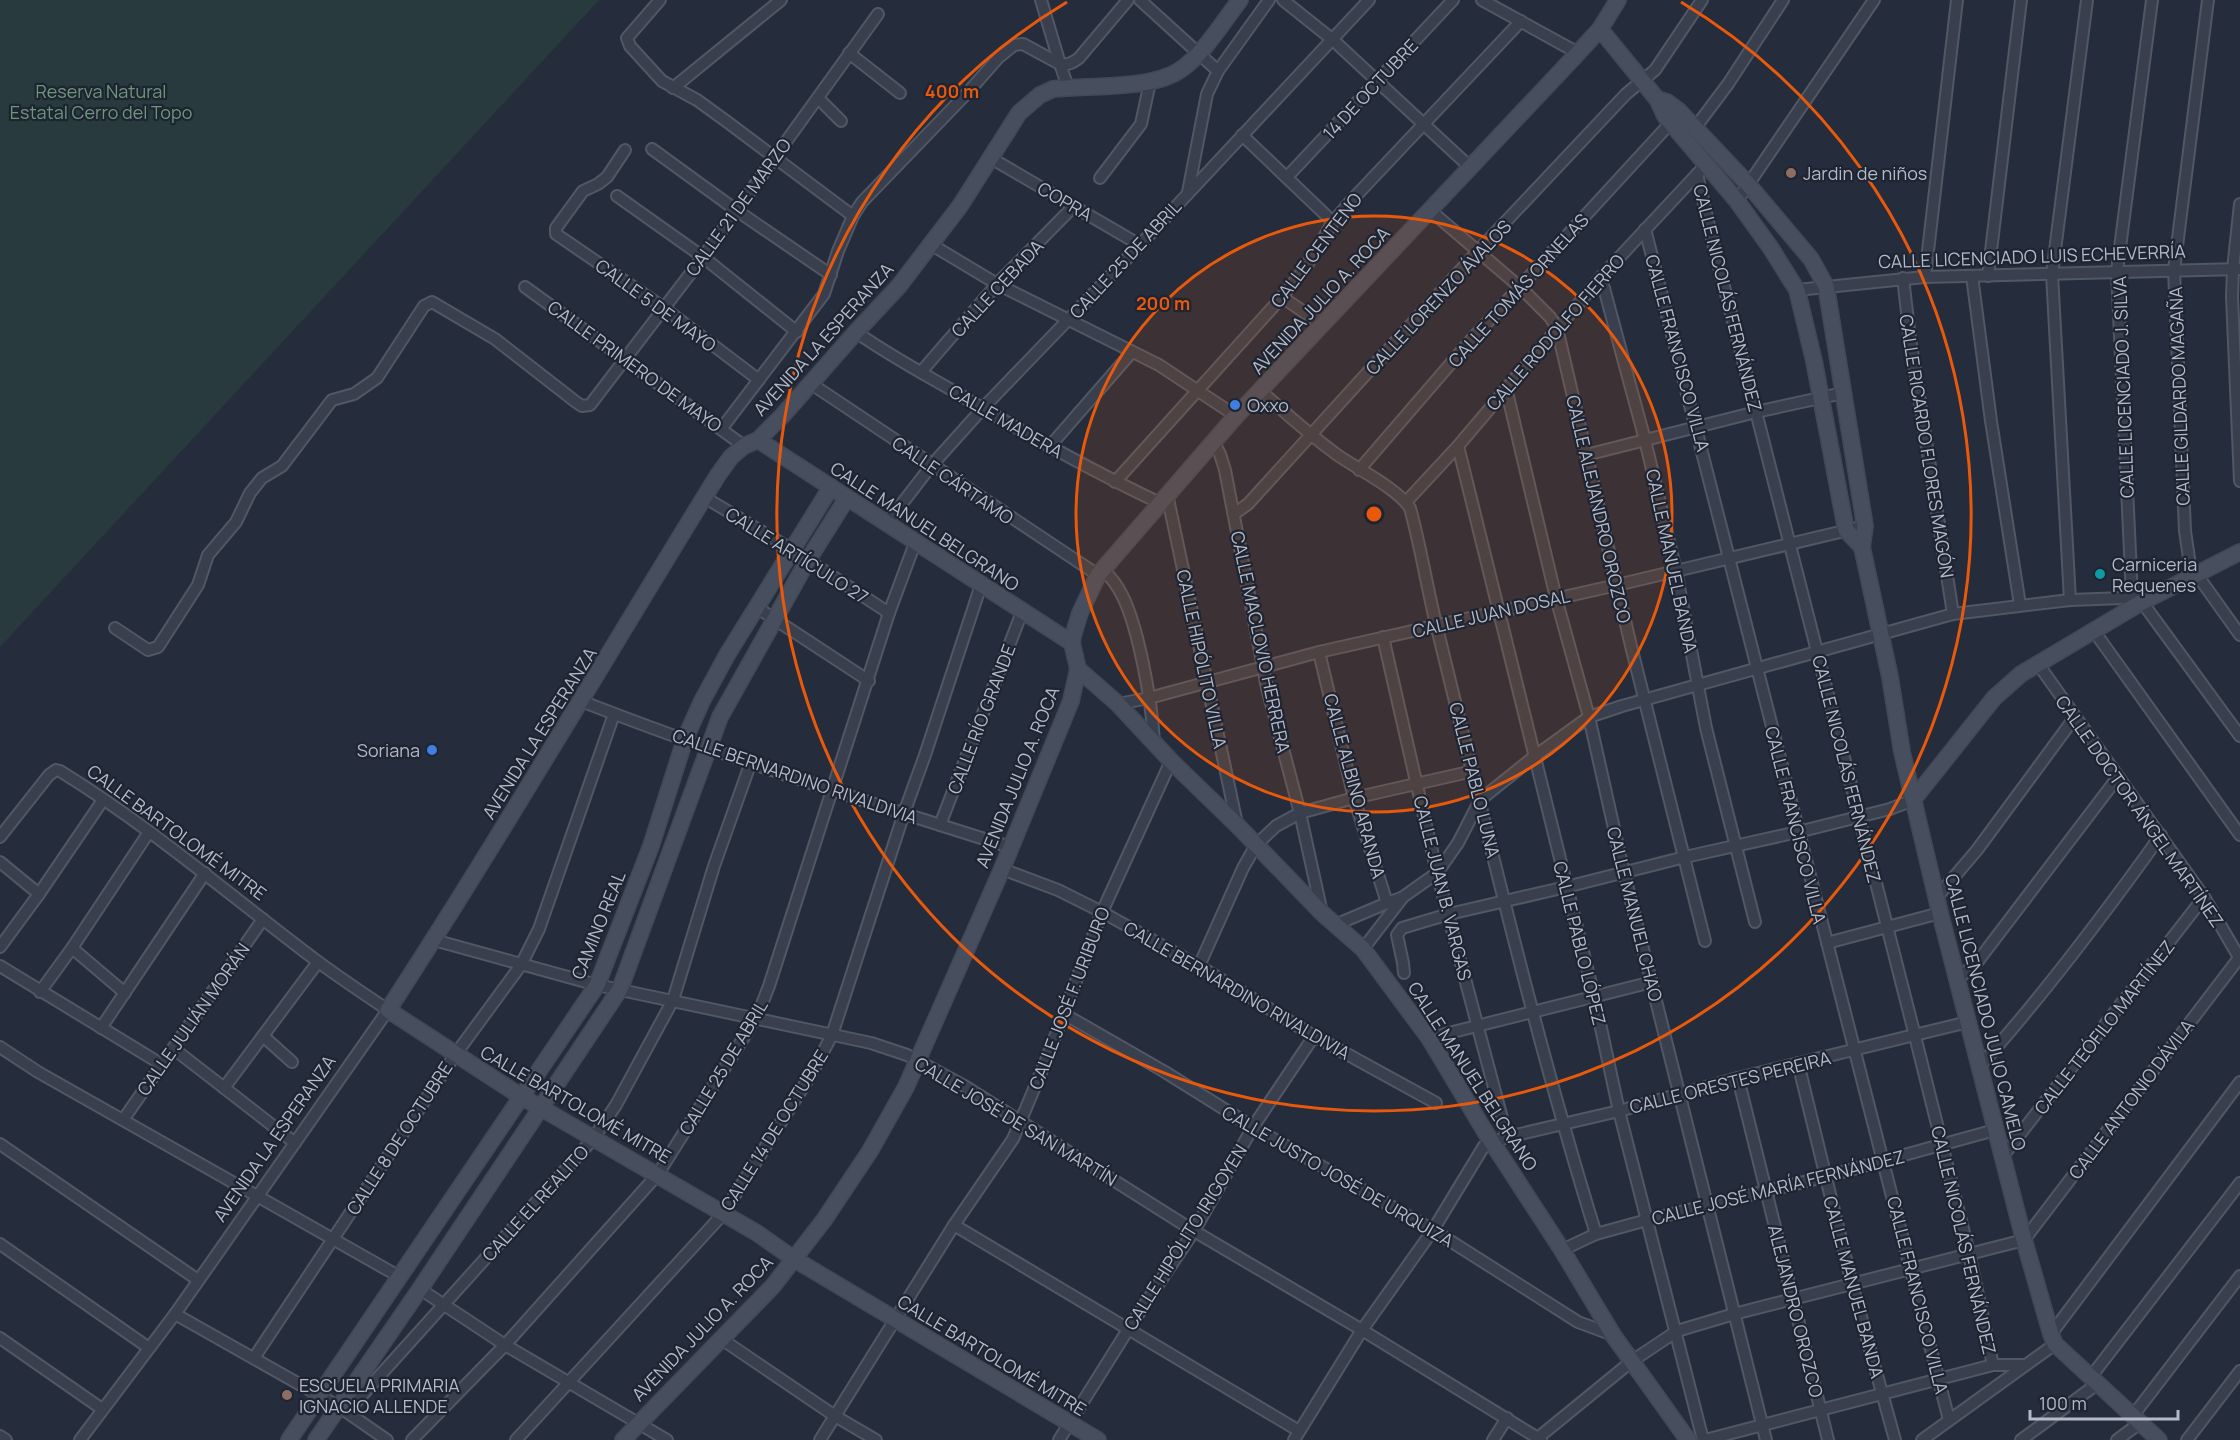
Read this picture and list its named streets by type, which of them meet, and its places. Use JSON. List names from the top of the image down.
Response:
{
  "streets": {
    "street": [
      "14 DE OCTUBRE",
      "COPRA",
      "CALLE 21 DE MARZO",
      "CALLE CENTENO",
      "CALLE LICENCIADO LUIS ECHEVERRÍA",
      "CALLE 25 DE ABRIL",
      "CALLE CEBADA",
      "CALLE TOMÁS ORNELAS",
      "CALLE LORENZO ÁVALOS",
      "CALLE NICOLÁS FERNÁNDEZ",
      "AVENIDA JULIO A. ROCA",
      "CALLE 5 DE MAYO",
      "CALLE RODOLFO FIERRO",
      "AVENIDA LA ESPERANZA",
      "CALLE FRANCISCO VILLA",
      "CALLE PRIMERO DE MAYO",
      "CALLE LICENCIADO J. SILVA",
      "CALLE GILDARDO MAGAÑA",
      "CALLE MADERA",
      "CALLE RICARDO FLORES MAGÓN",
      "CALLE CÁRTAMO",
      "CALLE ALEJANDRO OROZCO",
      "CALLE MANUEL BELGRANO",
      "CALLE ARTÍCULO 27",
      "CALLE MANUEL BANDA",
      "CALLE JUAN DOSAL",
      "CALLE MACLOVIO HERRERA",
      "CALLE HIPÓLITO VILLA",
      "CALLE RÍO GRANDE",
      "CALLE BERNARDINO RIVALDIVIA",
      "CALLE PABLO LUNA",
      "CALLE ALBINO ARANDA",
      "CALLE DOCTOR ÁNGEL MARTÍNEZ",
      "CALLE BARTOLOMÉ MITRE",
      "CALLE JUAN B. VARGAS",
      "CALLE MANUEL CHAO",
      "CAMINO REAL",
      "CALLE PABLO LÓPEZ",
      "CALLE JOSÉ F. URIBURO",
      "CALLE LICENCIADO JULIO CAMELO",
      "CALLE JULIÁN MORÁN",
      "CALLE TEÓFILO MARTÍNEZ",
      "CALLE ORESTES PEREIRA",
      "CALLE ANTONIO DÁVILA",
      "CALLE JOSÉ DE SAN MARTÍN",
      "CALLE 14 DE OCTUBRE",
      "CALLE 8 DE OCTUBRE",
      "CALLE JUSTO JOSÉ DE URQUIZA",
      "CALLE JOSÉ MARÍA FERNÁNDEZ",
      "CALLE EL REALITO",
      "CALLE HIPÓLITO IRIGOYEN",
      "ALEJANDRO OROZCO"
    ]
  },
  "crossings": [
    ["COPRA", "CALLE 25 DE ABRIL"],
    ["COPRA", "CALLE CEBADA"],
    ["COPRA", "AVENIDA LA ESPERANZA"],
    ["CALLE 21 DE MARZO", "CALLE 5 DE MAYO"],
    ["CALLE 21 DE MARZO", "CALLE PRIMERO DE MAYO"],
    ["CALLE CENTENO", "CALLE MADERA"],
    ["CALLE LICENCIADO LUIS ECHEVERRÍA", "CALLE LICENCIADO J. SILVA"],
    ["CALLE LICENCIADO LUIS ECHEVERRÍA", "CALLE GILDARDO MAGAÑA"],
    ["CALLE LICENCIADO LUIS ECHEVERRÍA", "CALLE RICARDO FLORES MAGÓN"],
    ["CALLE LICENCIADO LUIS ECHEVERRÍA", "CALLE LICENCIADO JULIO CAMELO"],
    ["CALLE 25 DE ABRIL", "CALLE MADERA"],
    ["CALLE 25 DE ABRIL", "CALLE CÁRTAMO"],
    ["CALLE 25 DE ABRIL", "CALLE MANUEL BELGRANO"],
    ["CALLE 25 DE ABRIL", "CALLE ARTÍCULO 27"],
    ["CALLE 25 DE ABRIL", "CALLE BERNARDINO RIVALDIVIA"],
    ["CALLE 25 DE ABRIL", "CALLE BARTOLOMÉ MITRE"],
    ["CALLE 25 DE ABRIL", "CALLE JOSÉ DE SAN MARTÍN"],
    ["CALLE CEBADA", "CALLE MADERA"],
    ["CALLE TOMÁS ORNELAS", "CALLE ALEJANDRO OROZCO"],
    ["CALLE LORENZO ÁVALOS", "CALLE ALEJANDRO OROZCO"],
    ["CALLE LORENZO ÁVALOS", "CALLE MACLOVIO HERRERA"],
    ["CALLE NICOLÁS FERNÁNDEZ", "CALLE RODOLFO FIERRO"],
    ["CALLE NICOLÁS FERNÁNDEZ", "CALLE JUAN DOSAL"],
    ["CALLE NICOLÁS FERNÁNDEZ", "CALLE ORESTES PEREIRA"],
    ["CALLE NICOLÁS FERNÁNDEZ", "CALLE JOSÉ MARÍA FERNÁNDEZ"],
    ["AVENIDA JULIO A. ROCA", "CALLE MADERA"],
    ["AVENIDA JULIO A. ROCA", "CALLE CÁRTAMO"],
    ["AVENIDA JULIO A. ROCA", "CALLE ALEJANDRO OROZCO"],
    ["AVENIDA JULIO A. ROCA", "CALLE MANUEL BELGRANO"],
    ["AVENIDA JULIO A. ROCA", "CALLE MACLOVIO HERRERA"],
    ["AVENIDA JULIO A. ROCA", "CALLE HIPÓLITO VILLA"],
    ["AVENIDA JULIO A. ROCA", "CALLE BERNARDINO RIVALDIVIA"],
    ["AVENIDA JULIO A. ROCA", "CALLE BARTOLOMÉ MITRE"],
    ["AVENIDA JULIO A. ROCA", "CALLE JOSÉ DE SAN MARTÍN"],
    ["CALLE RODOLFO FIERRO", "CALLE FRANCISCO VILLA"],
    ["CALLE RODOLFO FIERRO", "CALLE ALEJANDRO OROZCO"],
    ["CALLE RODOLFO FIERRO", "CALLE MANUEL BANDA"],
    ["CALLE RODOLFO FIERRO", "CALLE PABLO LUNA"],
    ["CALLE RODOLFO FIERRO", "CALLE MANUEL CHAO"],
    ["CALLE RODOLFO FIERRO", "CALLE PABLO LÓPEZ"],
    ["AVENIDA LA ESPERANZA", "CALLE PRIMERO DE MAYO"],
    ["AVENIDA LA ESPERANZA", "CALLE MADERA"],
    ["AVENIDA LA ESPERANZA", "CALLE CÁRTAMO"],
    ["AVENIDA LA ESPERANZA", "CALLE MANUEL BELGRANO"],
    ["AVENIDA LA ESPERANZA", "CALLE ARTÍCULO 27"],
    ["AVENIDA LA ESPERANZA", "CALLE BERNARDINO RIVALDIVIA"],
    ["AVENIDA LA ESPERANZA", "CALLE BARTOLOMÉ MITRE"],
    ["AVENIDA LA ESPERANZA", "CALLE JOSÉ DE SAN MARTÍN"],
    ["CALLE FRANCISCO VILLA", "CALLE JUAN DOSAL"],
    ["CALLE FRANCISCO VILLA", "CALLE ORESTES PEREIRA"],
    ["CALLE FRANCISCO VILLA", "CALLE JOSÉ MARÍA FERNÁNDEZ"],
    ["CALLE PRIMERO DE MAYO", "CALLE MANUEL BELGRANO"],
    ["CALLE MADERA", "CALLE HIPÓLITO VILLA"],
    ["CALLE ALEJANDRO OROZCO", "CALLE JUAN DOSAL"],
    ["CALLE MANUEL BELGRANO", "CALLE JUAN DOSAL"],
    ["CALLE MANUEL BELGRANO", "CALLE MACLOVIO HERRERA"],
    ["CALLE MANUEL BELGRANO", "CALLE HIPÓLITO VILLA"],
    ["CALLE MANUEL BELGRANO", "CALLE RÍO GRANDE"],
    ["CALLE MANUEL BELGRANO", "CAMINO REAL"],
    ["CALLE MANUEL BELGRANO", "CALLE JOSÉ F. URIBURO"],
    ["CALLE MANUEL BELGRANO", "CALLE ORESTES PEREIRA"],
    ["CALLE MANUEL BELGRANO", "CALLE 14 DE OCTUBRE"],
    ["CALLE MANUEL BELGRANO", "CALLE JUSTO JOSÉ DE URQUIZA"],
    ["CALLE MANUEL BELGRANO", "CALLE JOSÉ MARÍA FERNÁNDEZ"],
    ["CALLE ARTÍCULO 27", "CAMINO REAL"],
    ["CALLE MANUEL BANDA", "CALLE JUAN DOSAL"],
    ["CALLE MANUEL BANDA", "CALLE ORESTES PEREIRA"],
    ["CALLE MANUEL BANDA", "CALLE JOSÉ MARÍA FERNÁNDEZ"],
    ["CALLE JUAN DOSAL", "CALLE MACLOVIO HERRERA"],
    ["CALLE JUAN DOSAL", "CALLE HIPÓLITO VILLA"],
    ["CALLE JUAN DOSAL", "CALLE PABLO LUNA"],
    ["CALLE JUAN DOSAL", "CALLE ALBINO ARANDA"],
    ["CALLE JUAN DOSAL", "CALLE JUAN B. VARGAS"],
    ["CALLE JUAN DOSAL", "CALLE MANUEL CHAO"],
    ["CALLE JUAN DOSAL", "CALLE PABLO LÓPEZ"],
    ["CALLE JUAN DOSAL", "CALLE LICENCIADO JULIO CAMELO"],
    ["CALLE RÍO GRANDE", "CALLE BERNARDINO RIVALDIVIA"],
    ["CALLE BERNARDINO RIVALDIVIA", "CAMINO REAL"],
    ["CALLE BERNARDINO RIVALDIVIA", "CALLE JOSÉ F. URIBURO"],
    ["CALLE BERNARDINO RIVALDIVIA", "CALLE 14 DE OCTUBRE"],
    ["CALLE BERNARDINO RIVALDIVIA", "CALLE 8 DE OCTUBRE"],
    ["CALLE BERNARDINO RIVALDIVIA", "CALLE EL REALITO"],
    ["CALLE BERNARDINO RIVALDIVIA", "CALLE HIPÓLITO IRIGOYEN"],
    ["CALLE PABLO LUNA", "CALLE ORESTES PEREIRA"],
    ["CALLE PABLO LUNA", "CALLE JOSÉ MARÍA FERNÁNDEZ"],
    ["CALLE DOCTOR ÁNGEL MARTÍNEZ", "CALLE TEÓFILO MARTÍNEZ"],
    ["CALLE DOCTOR ÁNGEL MARTÍNEZ", "CALLE ANTONIO DÁVILA"],
    ["CALLE BARTOLOMÉ MITRE", "CAMINO REAL"],
    ["CALLE BARTOLOMÉ MITRE", "CALLE JOSÉ F. URIBURO"],
    ["CALLE BARTOLOMÉ MITRE", "CALLE JULIÁN MORÁN"],
    ["CALLE BARTOLOMÉ MITRE", "CALLE 14 DE OCTUBRE"],
    ["CALLE BARTOLOMÉ MITRE", "CALLE 8 DE OCTUBRE"],
    ["CALLE BARTOLOMÉ MITRE", "CALLE EL REALITO"],
    ["CALLE BARTOLOMÉ MITRE", "CALLE HIPÓLITO IRIGOYEN"],
    ["CALLE JUAN B. VARGAS", "CALLE ORESTES PEREIRA"],
    ["CALLE MANUEL CHAO", "CALLE ORESTES PEREIRA"],
    ["CALLE MANUEL CHAO", "CALLE JOSÉ MARÍA FERNÁNDEZ"],
    ["CAMINO REAL", "CALLE JOSÉ DE SAN MARTÍN"],
    ["CALLE PABLO LÓPEZ", "CALLE ORESTES PEREIRA"],
    ["CALLE PABLO LÓPEZ", "CALLE JOSÉ MARÍA FERNÁNDEZ"],
    ["CALLE JOSÉ F. URIBURO", "CALLE JOSÉ DE SAN MARTÍN"],
    ["CALLE JOSÉ F. URIBURO", "CALLE JUSTO JOSÉ DE URQUIZA"],
    ["CALLE LICENCIADO JULIO CAMELO", "CALLE TEÓFILO MARTÍNEZ"],
    ["CALLE LICENCIADO JULIO CAMELO", "CALLE ORESTES PEREIRA"],
    ["CALLE LICENCIADO JULIO CAMELO", "CALLE ANTONIO DÁVILA"],
    ["CALLE LICENCIADO JULIO CAMELO", "CALLE JOSÉ MARÍA FERNÁNDEZ"],
    ["CALLE ORESTES PEREIRA", "ALEJANDRO OROZCO"],
    ["CALLE JOSÉ DE SAN MARTÍN", "CALLE 14 DE OCTUBRE"],
    ["CALLE JOSÉ DE SAN MARTÍN", "CALLE 8 DE OCTUBRE"],
    ["CALLE JOSÉ DE SAN MARTÍN", "CALLE EL REALITO"],
    ["CALLE JOSÉ DE SAN MARTÍN", "CALLE HIPÓLITO IRIGOYEN"],
    ["CALLE JUSTO JOSÉ DE URQUIZA", "CALLE HIPÓLITO IRIGOYEN"],
    ["CALLE JOSÉ MARÍA FERNÁNDEZ", "ALEJANDRO OROZCO"]
  ],
  "parks": ["Reserva Natural Estatal Cerro del Topo"],
  "places": [
    "Jardin de niños",
    "Oxxo",
    "Carniceria Requenes",
    "Soriana",
    "ESCUELA PRIMARIA IGNACIO ALLENDE"
  ],
  "scale_bar": "100 m",
  "rings": ["400 m", "200 m"]
}
